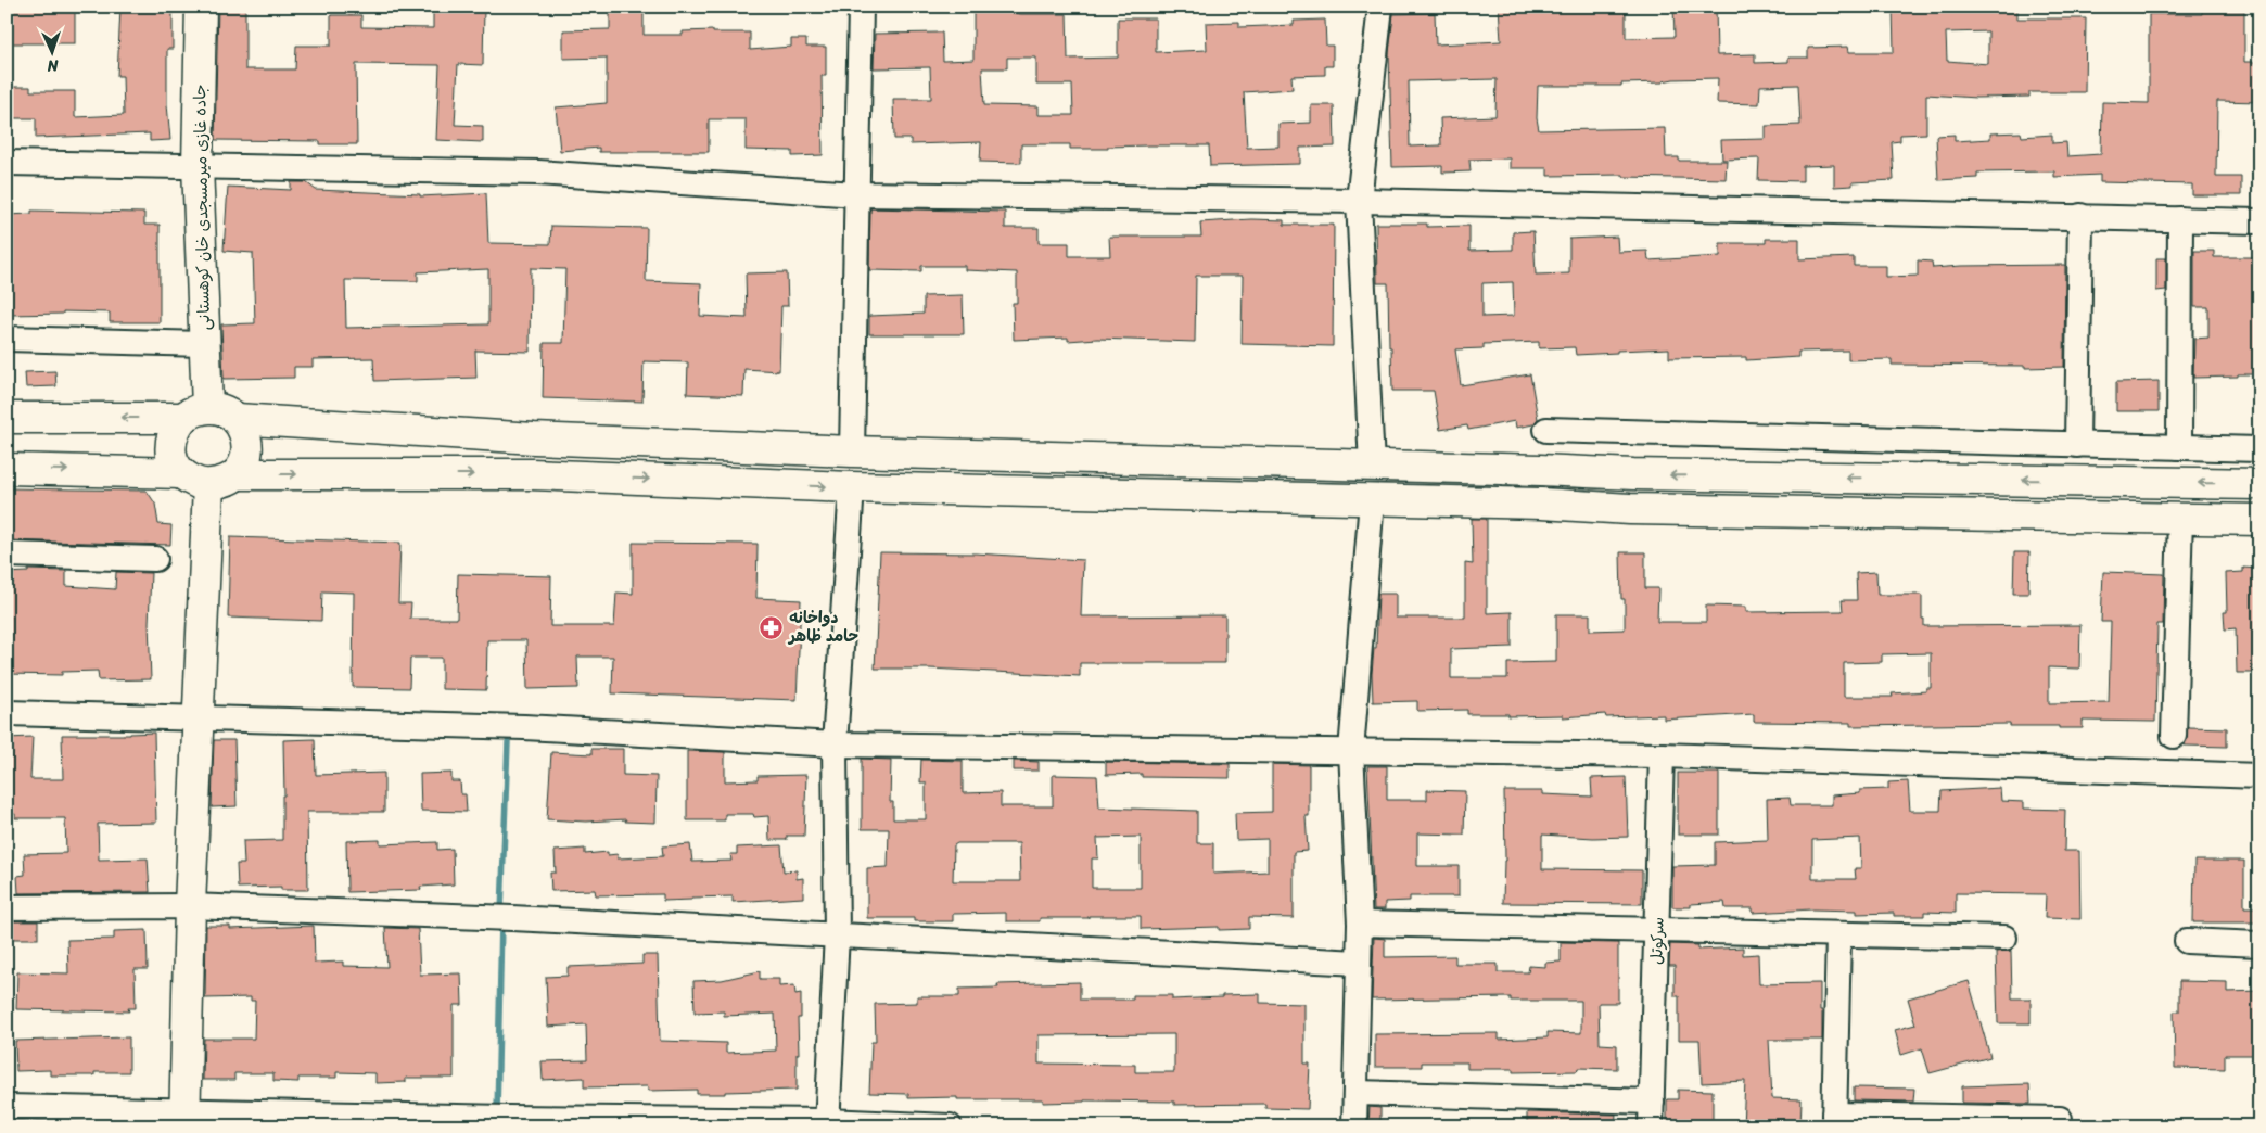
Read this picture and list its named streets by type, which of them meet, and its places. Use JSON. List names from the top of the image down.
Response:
{
  "streets": {
    "main road": ["جاده غازی میرمسجدی خان کوهستانی"],
    "street": ["سرکوتل"]
  },
  "places": {
    "pharmacy": ["دواخانه حامد ظاهر"]
  },
  "north": "bottom"
}
